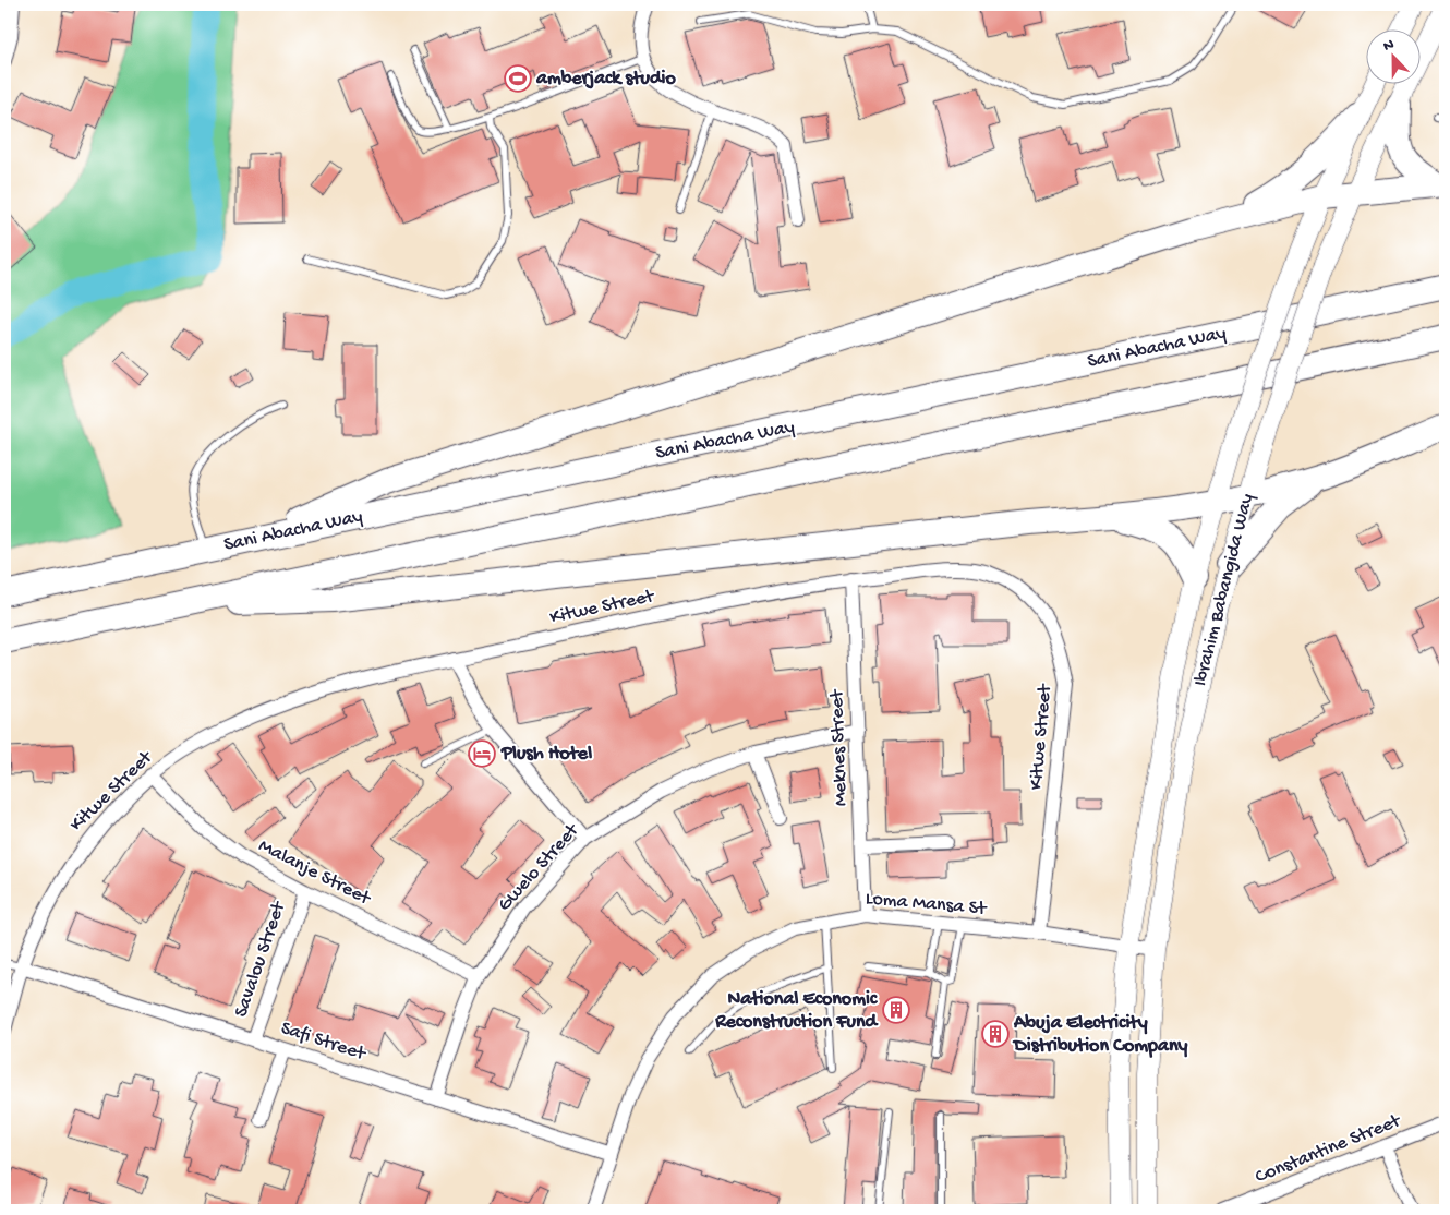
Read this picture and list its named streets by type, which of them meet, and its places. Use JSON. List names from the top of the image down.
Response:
{
  "streets": {
    "highway": ["Sani Abacha Way"],
    "main road": ["Ibrahim Babangida Way"],
    "street": [
      "Kitwe Street",
      "Meknes Street",
      "Gwelo Street",
      "Malanje Street",
      "Loma Mansa St",
      "Savalou Street",
      "Safi Street",
      "Constantine Street"
    ]
  },
  "crossings": [
    ["Ibrahim Babangida Way", "Loma Mansa St"],
    ["Kitwe Street", "Meknes Street"],
    ["Kitwe Street", "Malanje Street"],
    ["Kitwe Street", "Loma Mansa St"],
    ["Kitwe Street", "Safi Street"],
    ["Meknes Street", "Gwelo Street"],
    ["Meknes Street", "Loma Mansa St"],
    ["Gwelo Street", "Malanje Street"],
    ["Gwelo Street", "Safi Street"],
    ["Malanje Street", "Savalou Street"],
    ["Loma Mansa St", "Safi Street"],
    ["Savalou Street", "Safi Street"]
  ],
  "places": {
    "sports": ["amberjack studio"],
    "hotel": ["Plush Hotel"],
    "building": ["National Economic Reconstruction Fund", "Abuja Electricity Distribution Company"]
  },
  "north": "top"
}
